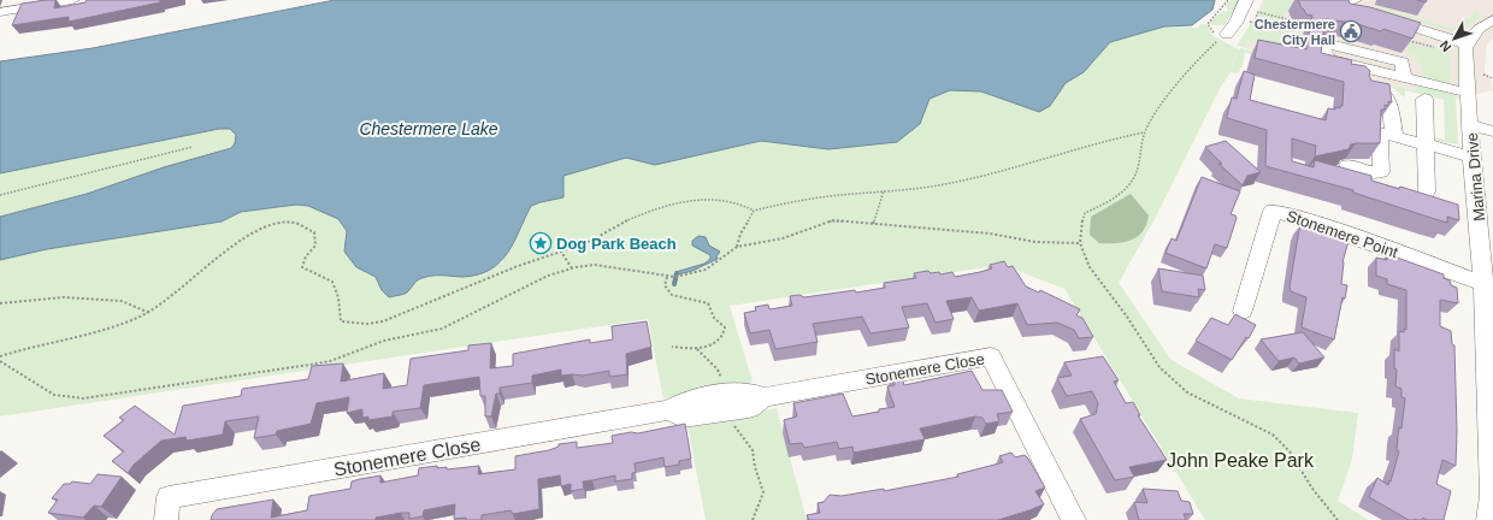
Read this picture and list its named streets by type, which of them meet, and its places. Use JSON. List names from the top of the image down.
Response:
{
  "streets": {
    "street": ["Marina Drive", "Stonemere Point", "Stonemere Close"]
  },
  "crossings": [
    ["Marina Drive", "Stonemere Point"]
  ],
  "water": ["Chestermere Lake"],
  "parks": ["John Peake Park"],
  "places": {
    "public building": ["Chestermere City Hall"],
    "place": ["Dog Park Beach"]
  },
  "north": "bottom left"
}
